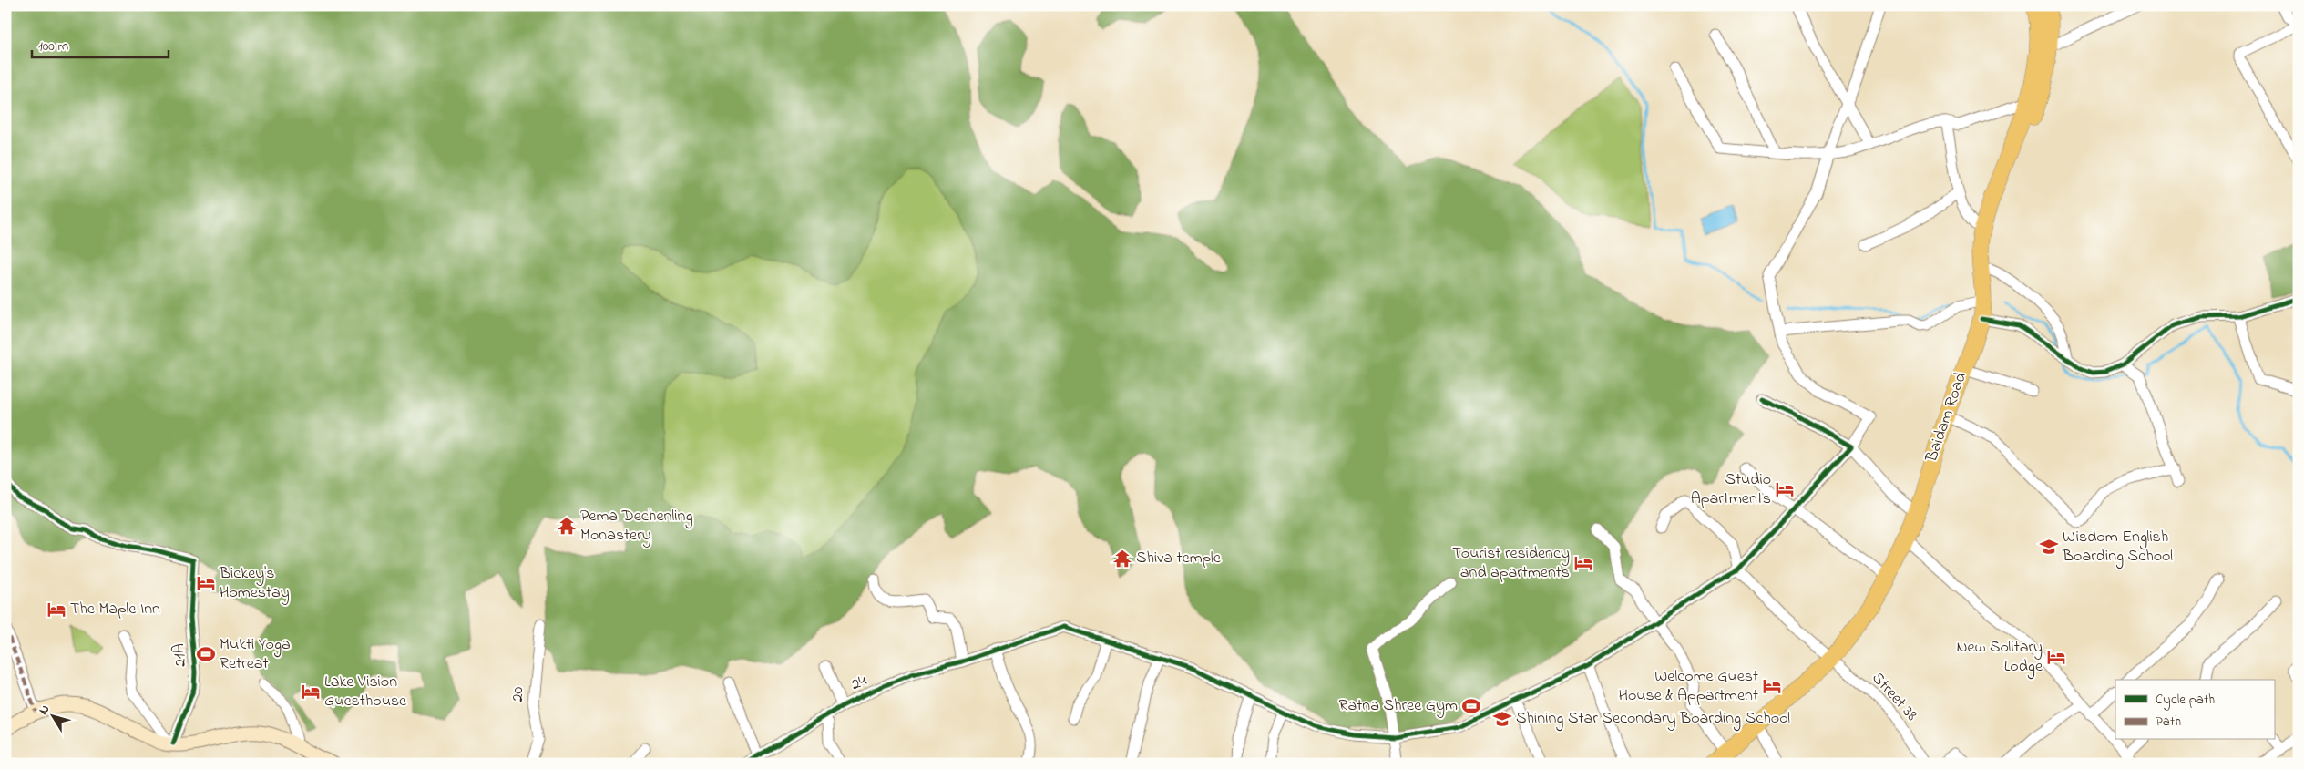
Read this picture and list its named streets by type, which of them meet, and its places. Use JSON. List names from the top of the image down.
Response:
{
  "streets": {
    "main road": ["Baidam Road"],
    "street": [
      "21A",
      "24",
      "20",
      "Street 38"
    ]
  },
  "crossings": [
    ["Baidam Road", "Street 38"],
    ["24", "Street 38"]
  ],
  "places": {
    "hotel": [
      "Studio Apartments",
      "Tourist residency and apartments",
      "Bickey's Homestay",
      "The Maple Inn",
      "New Solitary Lodge",
      "Welcome Guest House & Appartment",
      "Lake Vision Guesthouse"
    ],
    "temple": ["Pema Dechenling Monastery", "Shiva temple"],
    "school or university": ["Wisdom English Boarding School", "Shining Star Secondary Boarding School"],
    "sports": ["Mukti Yoga Retreat", "Ratna Shree Gym"]
  },
  "legend": ["Cycle path", "Path"],
  "scale_bar": "100 m",
  "north": "top left"
}
